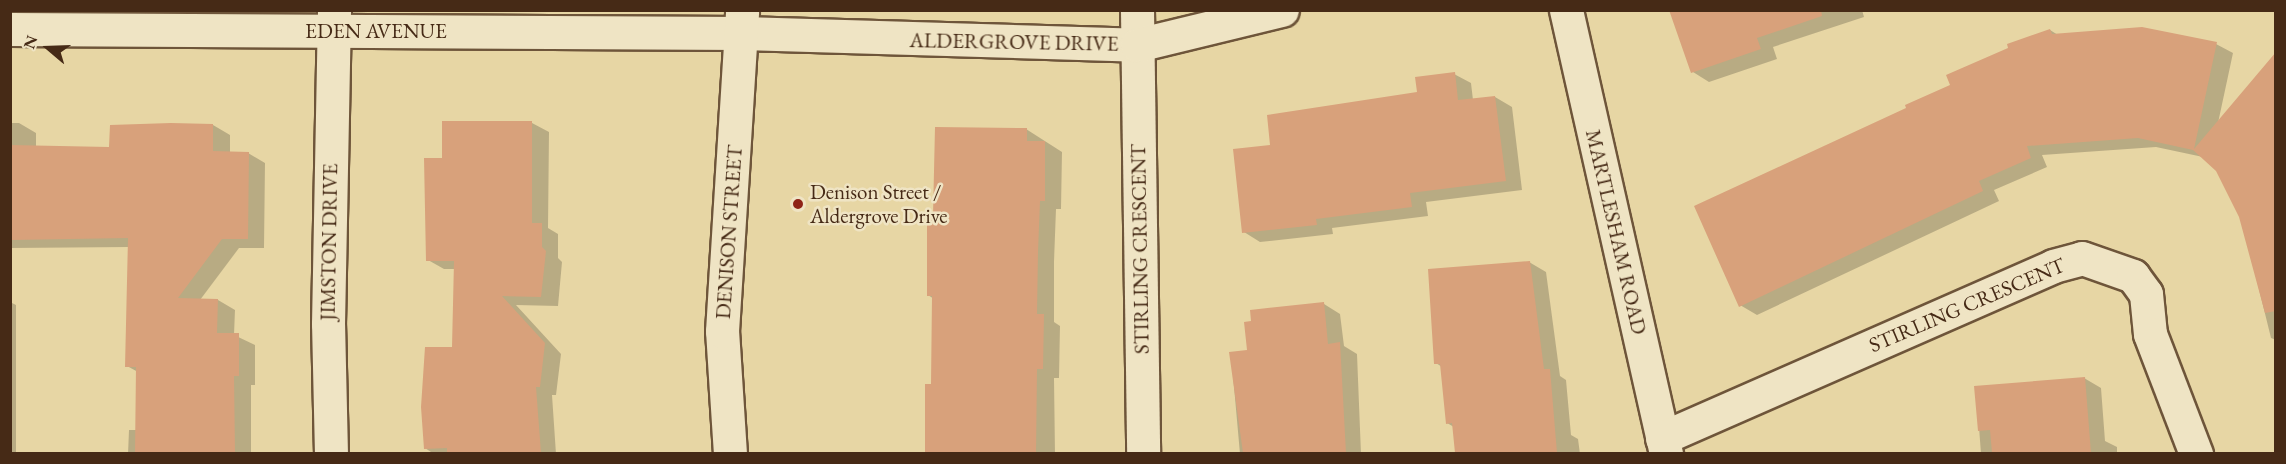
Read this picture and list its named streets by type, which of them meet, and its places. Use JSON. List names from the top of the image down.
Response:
{
  "streets": {
    "street": [
      "EDEN AVENUE",
      "ALDERGROVE DRIVE",
      "DENISON STREET",
      "MARTLESHAM ROAD",
      "JIMSTON DRIVE",
      "STIRLING CRESCENT"
    ]
  },
  "crossings": [
    ["EDEN AVENUE", "ALDERGROVE DRIVE"],
    ["EDEN AVENUE", "DENISON STREET"],
    ["EDEN AVENUE", "JIMSTON DRIVE"],
    ["ALDERGROVE DRIVE", "DENISON STREET"],
    ["ALDERGROVE DRIVE", "STIRLING CRESCENT"],
    ["MARTLESHAM ROAD", "STIRLING CRESCENT"]
  ],
  "places": ["Denison Street / Aldergrove Drive"],
  "north": "left"
}
